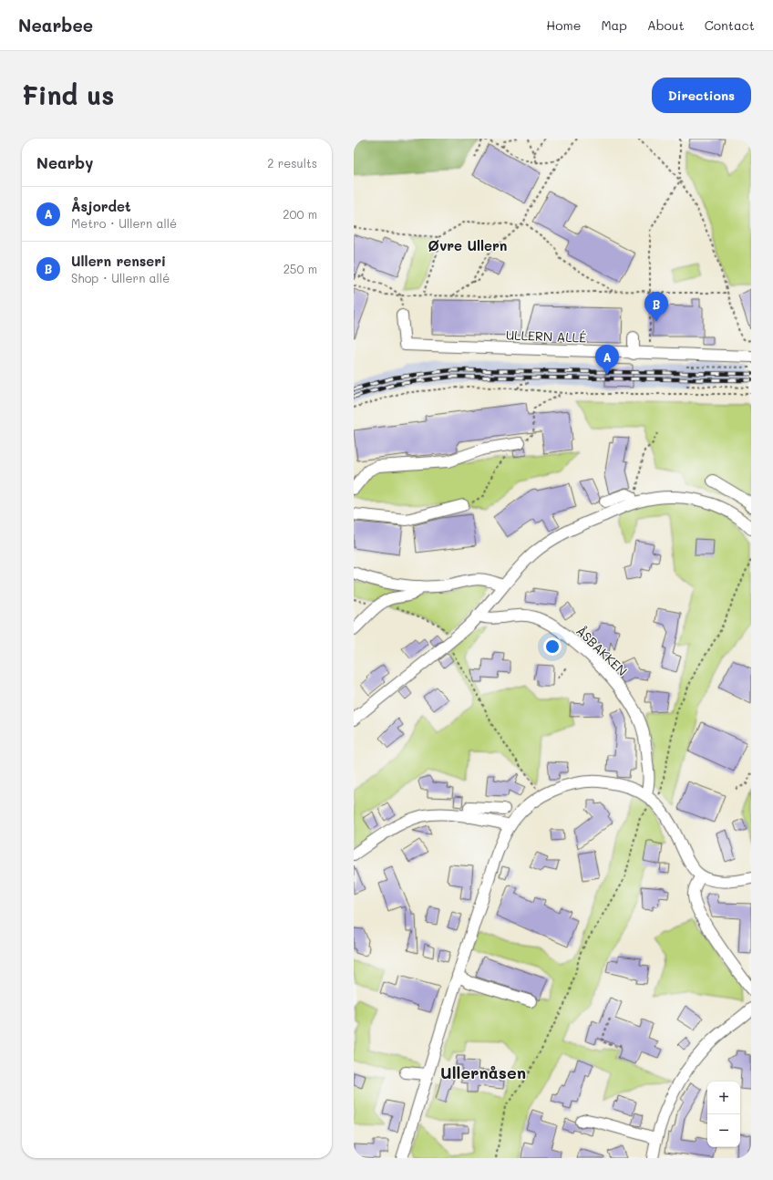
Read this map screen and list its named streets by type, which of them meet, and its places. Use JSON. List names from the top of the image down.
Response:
{
  "streets": {
    "street": ["ULLERN ALLÉ", "ÅSBAKKEN"]
  },
  "districts": ["Øvre Ullern", "Ullernåsen"],
  "page": {
    "header": "Nearbee",
    "nav": [
      "Home",
      "Map",
      "About",
      "Contact"
    ],
    "buttons": "Directions",
    "title": "Find us",
    "heading": ["Nearby", "2 results"],
    "list": [
      {
        "mark": "A",
        "name": "Åsjordet",
        "note": "Metro · Ullern allé",
        "value": "200 m"
      },
      {
        "mark": "B",
        "name": "Ullern renseri",
        "note": "Shop · Ullern allé",
        "value": "250 m"
      }
    ],
    "pins": ["B", "A"],
    "map_buttons": ["+", "−"]
  }
}
